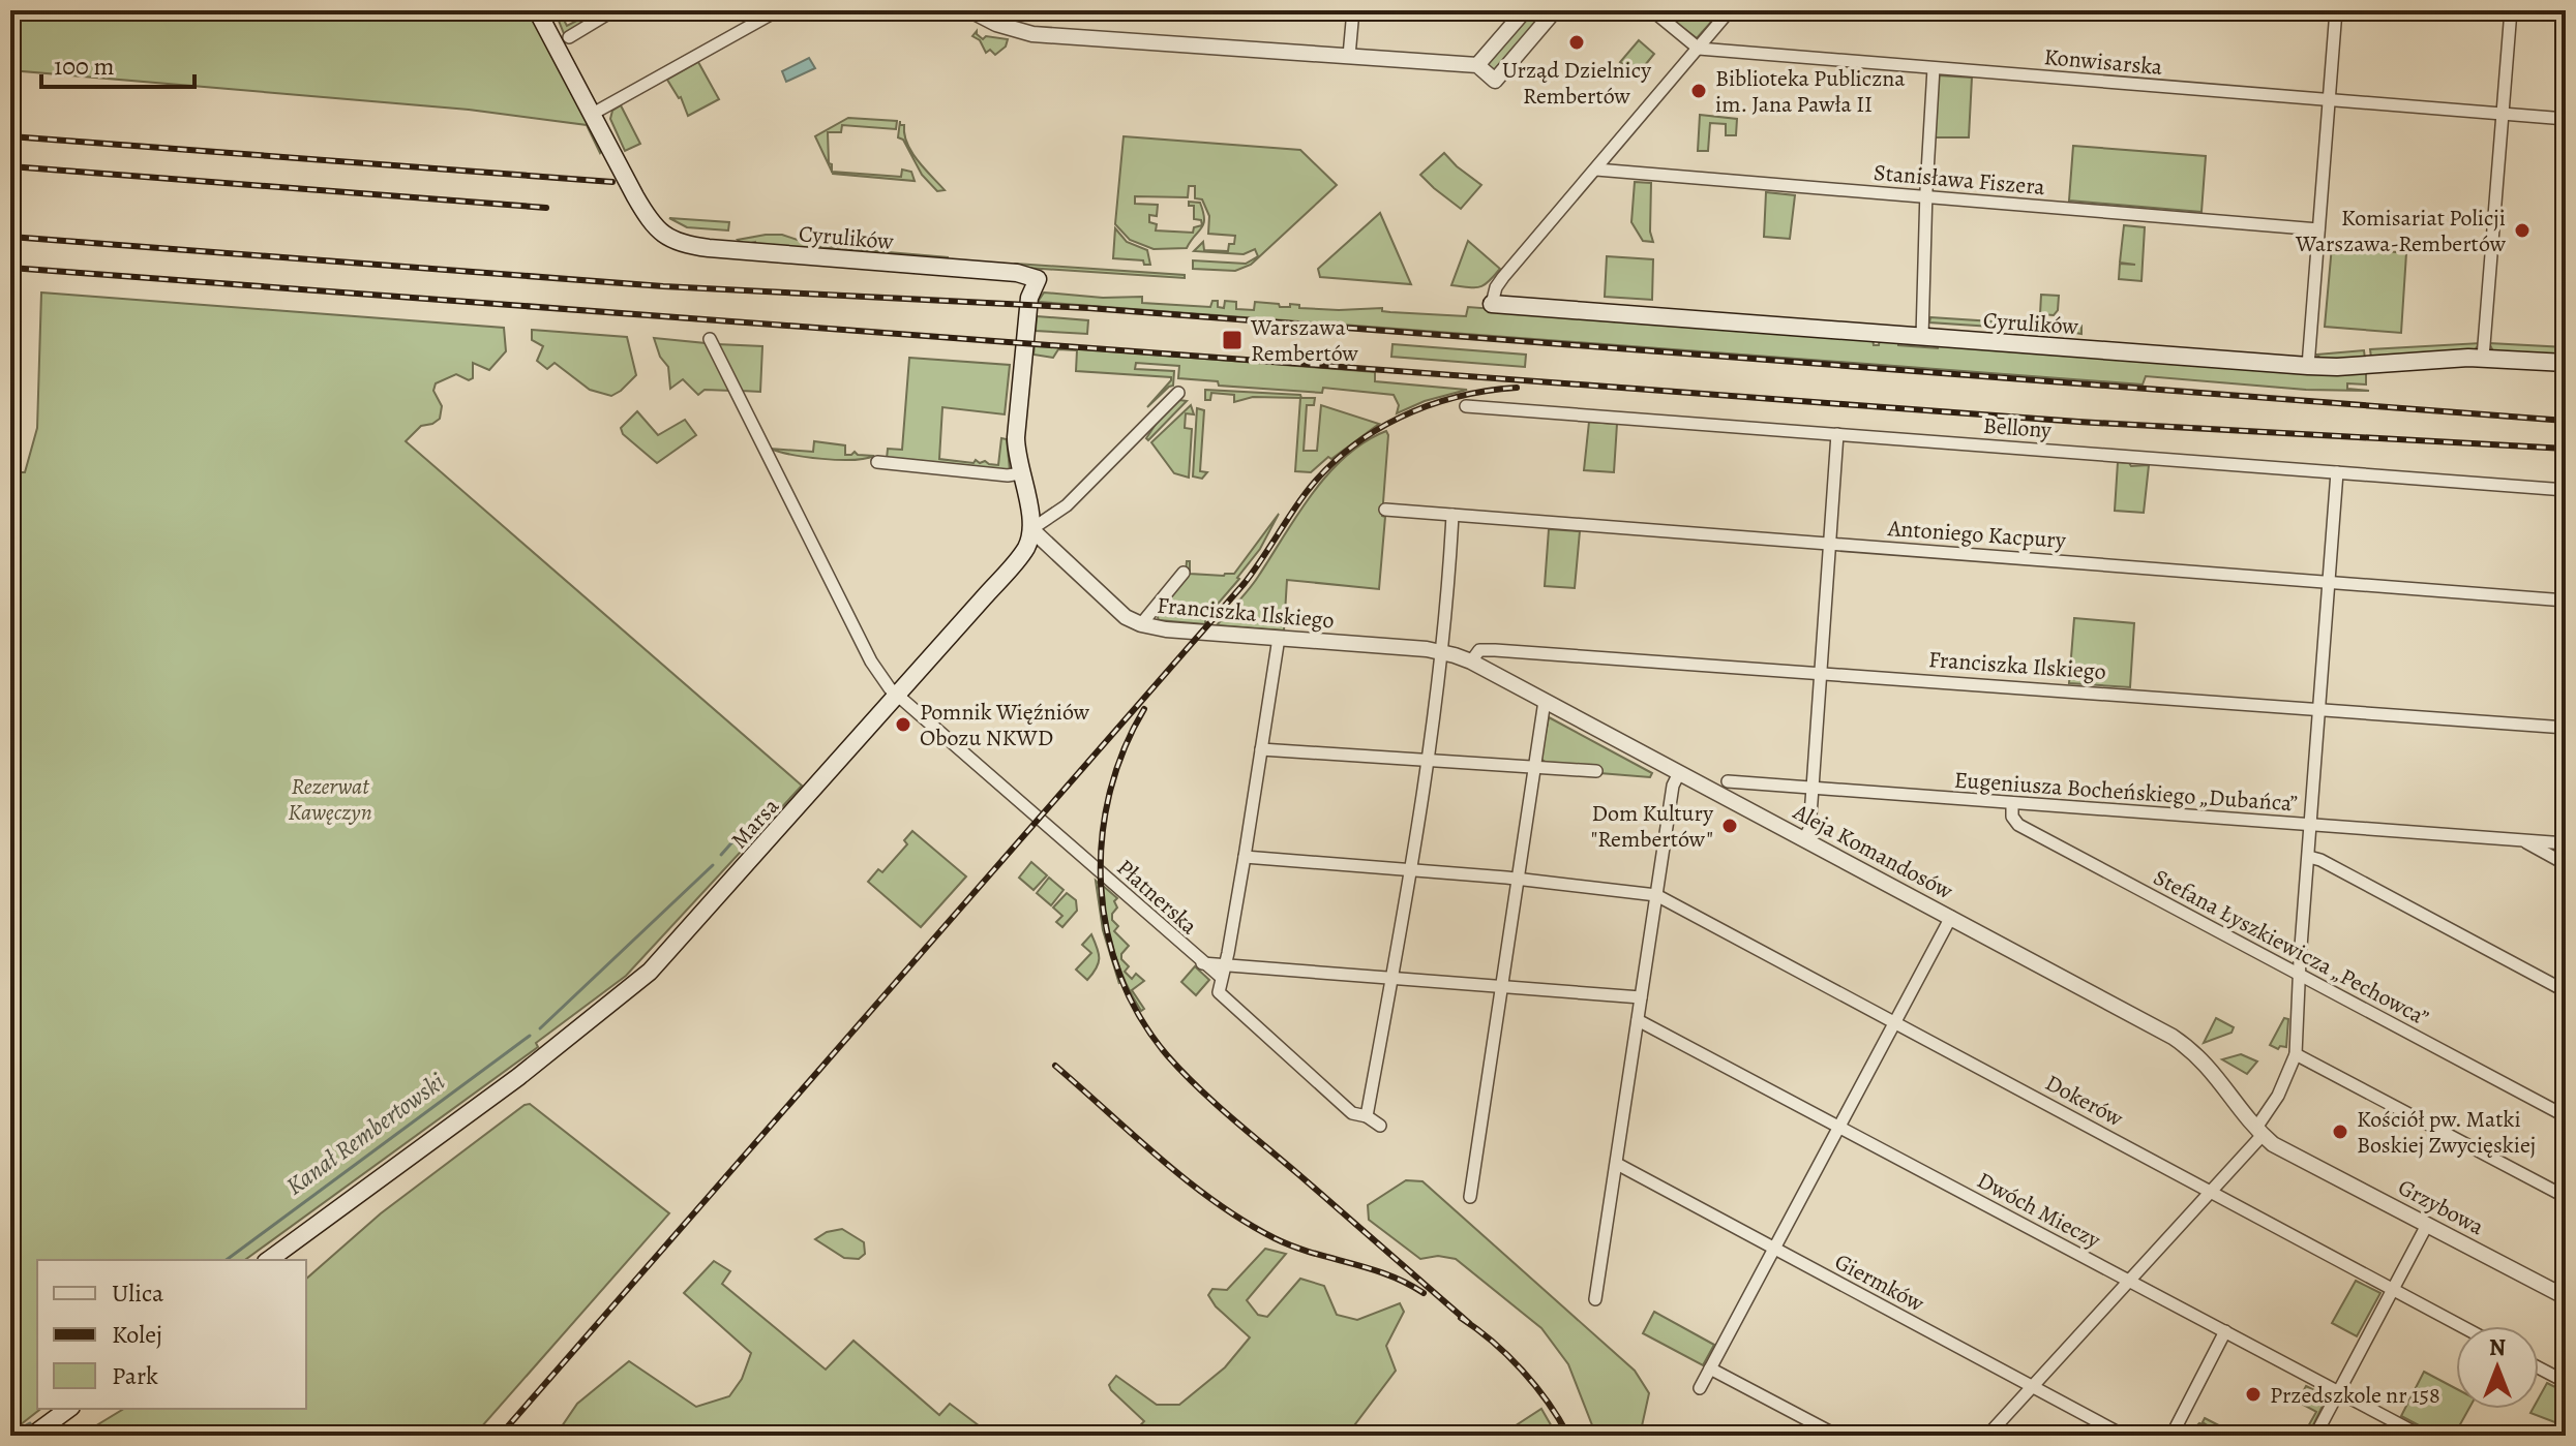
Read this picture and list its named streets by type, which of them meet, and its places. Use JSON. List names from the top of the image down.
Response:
{
  "streets": {
    "main road": ["Cyrulików", "Marsa"],
    "street": [
      "Konwisarska",
      "Stanisława Fiszera",
      "Bellony",
      "Antoniego Kacpury",
      "Franciszka Ilskiego",
      "Eugeniusza Bocheńskiego „Dubańca”",
      "Aleja Komandosów",
      "Płatnerska",
      "Stefana Łyszkiewicza „Pechowca”",
      "Dokerów",
      "Grzybowa",
      "Dwóch Mieczy",
      "Giermków"
    ]
  },
  "crossings": [
    ["Franciszka Ilskiego", "Marsa"],
    ["Franciszka Ilskiego", "Aleja Komandosów"],
    ["Eugeniusza Bocheńskiego „Dubańca”", "Stefana Łyszkiewicza „Pechowca”"],
    ["Marsa", "Płatnerska"],
    ["Aleja Komandosów", "Grzybowa"]
  ],
  "water": ["Kanał Rembertowski"],
  "parks": ["Rezerwat Kawęczyn"],
  "places": {
    "other": [
      "Urząd Dzielnicy Rembertów",
      "Biblioteka Publiczna im. Jana Pawła II",
      "Komisariat Policji Warszawa-Rembertów",
      "Pomnik Więźniów Obozu NKWD",
      "Dom Kultury \"Rembertów\"",
      "Kościół pw. Matki Boskiej Zwycięskiej",
      "Przedszkole nr 158"
    ],
    "transit": ["Warszawa Rembertów"]
  },
  "legend": ["Ulica", "Kolej", "Park"],
  "scale_bar": "100 m",
  "north": "top"
}
